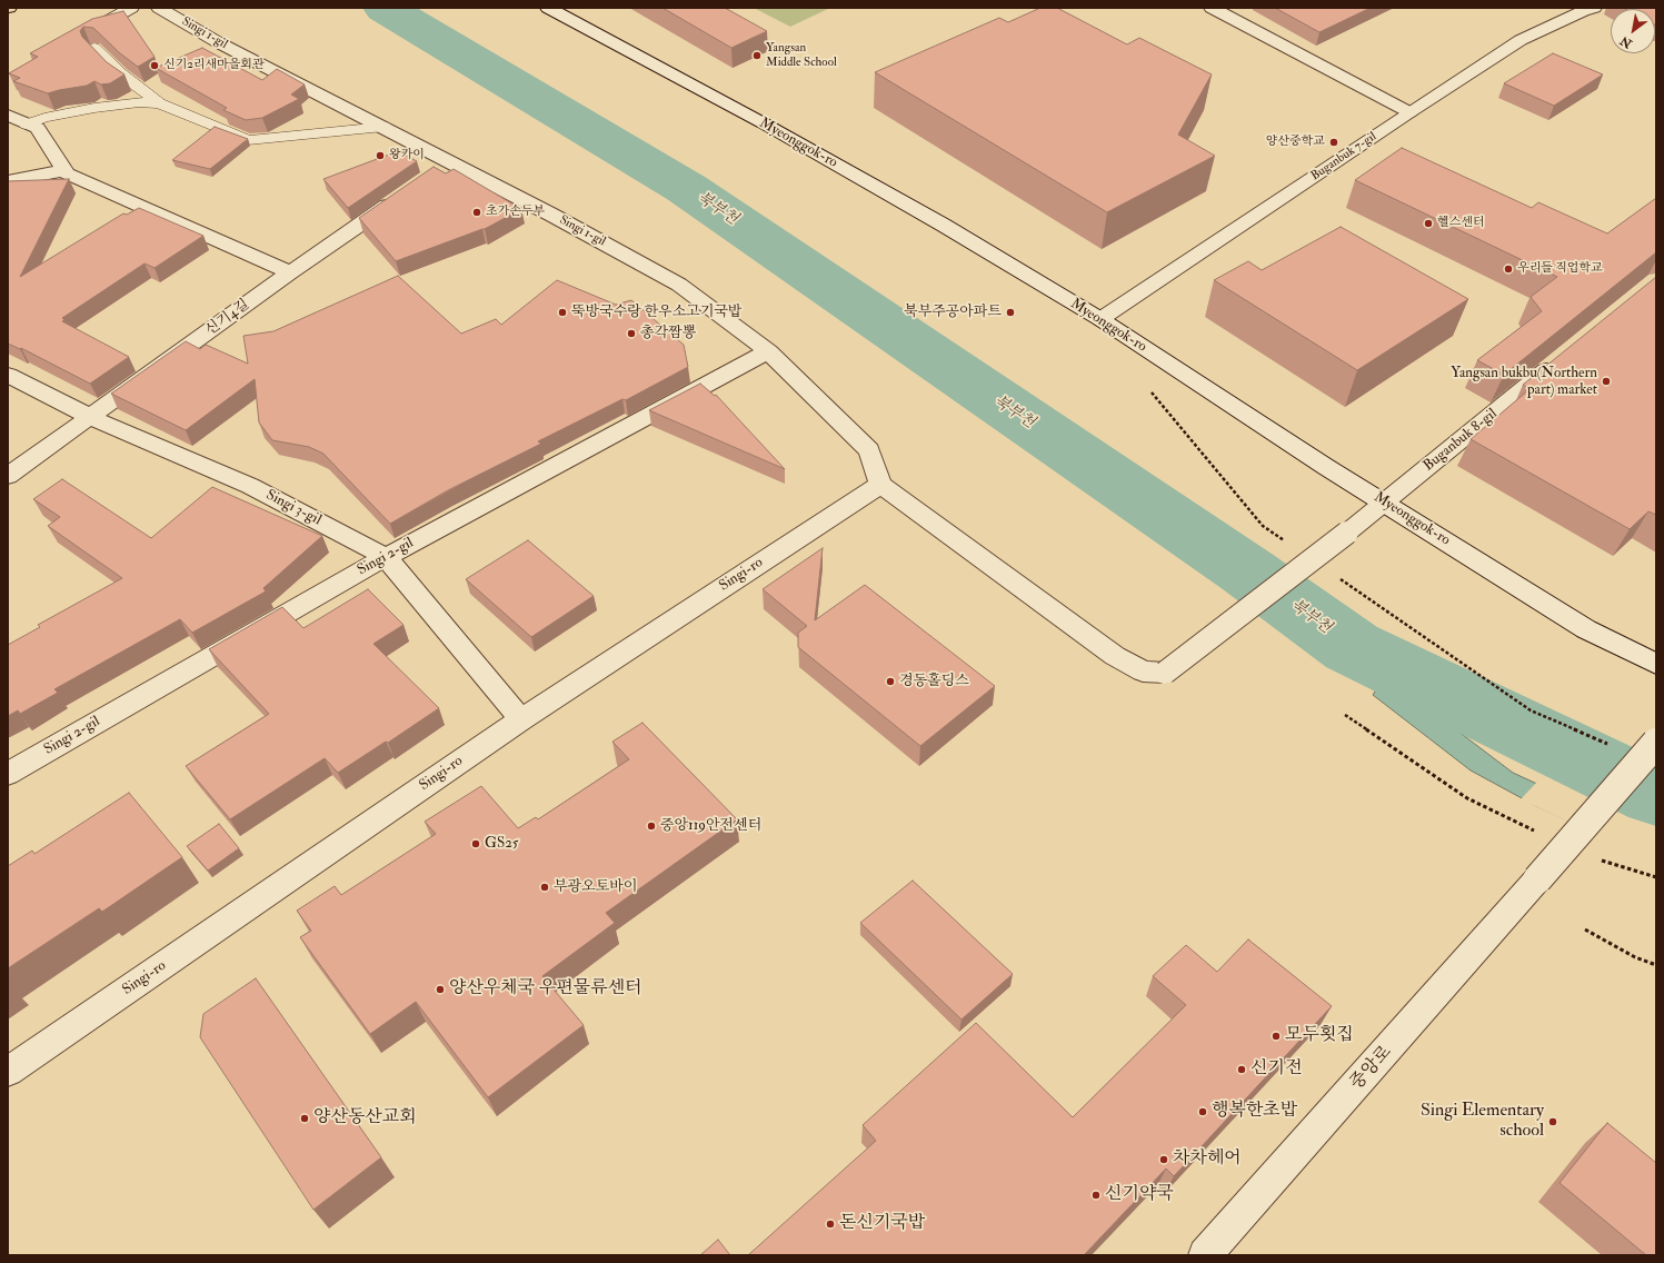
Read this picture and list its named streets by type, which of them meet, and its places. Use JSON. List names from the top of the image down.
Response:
{
  "streets": {
    "street": [
      "Singi 1-gil",
      "Myeonggok-ro",
      "Buganbuk 7-gil",
      "신기4길",
      "Buganbuk 8-gil",
      "Singi 3-gil",
      "Singi 2-gil",
      "Singi-ro",
      "중앙로"
    ]
  },
  "crossings": [
    ["Singi 1-gil", "Buganbuk 8-gil"],
    ["Singi 1-gil", "Singi 2-gil"],
    ["Singi 1-gil", "Singi-ro"],
    ["Myeonggok-ro", "Buganbuk 7-gil"],
    ["Myeonggok-ro", "Buganbuk 8-gil"],
    ["신기4길", "Singi 3-gil"],
    ["Buganbuk 8-gil", "Singi-ro"],
    ["Singi 3-gil", "Singi 2-gil"],
    ["Singi 3-gil", "Singi-ro"]
  ],
  "water": ["북부천"],
  "places": [
    "Yangsan Middle School",
    "신기2리새마을회관",
    "양산중학교",
    "왕카이",
    "초가손두부",
    "헬스센터",
    "우리들 직업학교",
    "뚝방국수랑 한우소고기국밥",
    "북부주공아파트",
    "총각짬뽕",
    "Yangsan bukbu(Northern part) market",
    "경동홀딩스",
    "중앙119안전센터",
    "GS25",
    "부광오토바이",
    "양산우체국 우편물류센터",
    "모두횟집",
    "신기전",
    "행복한초밥",
    "양산동산교회",
    "Singi Elementary school",
    "차차헤어",
    "신기약국",
    "돈신기국밥"
  ],
  "north": "bottom left"
}
